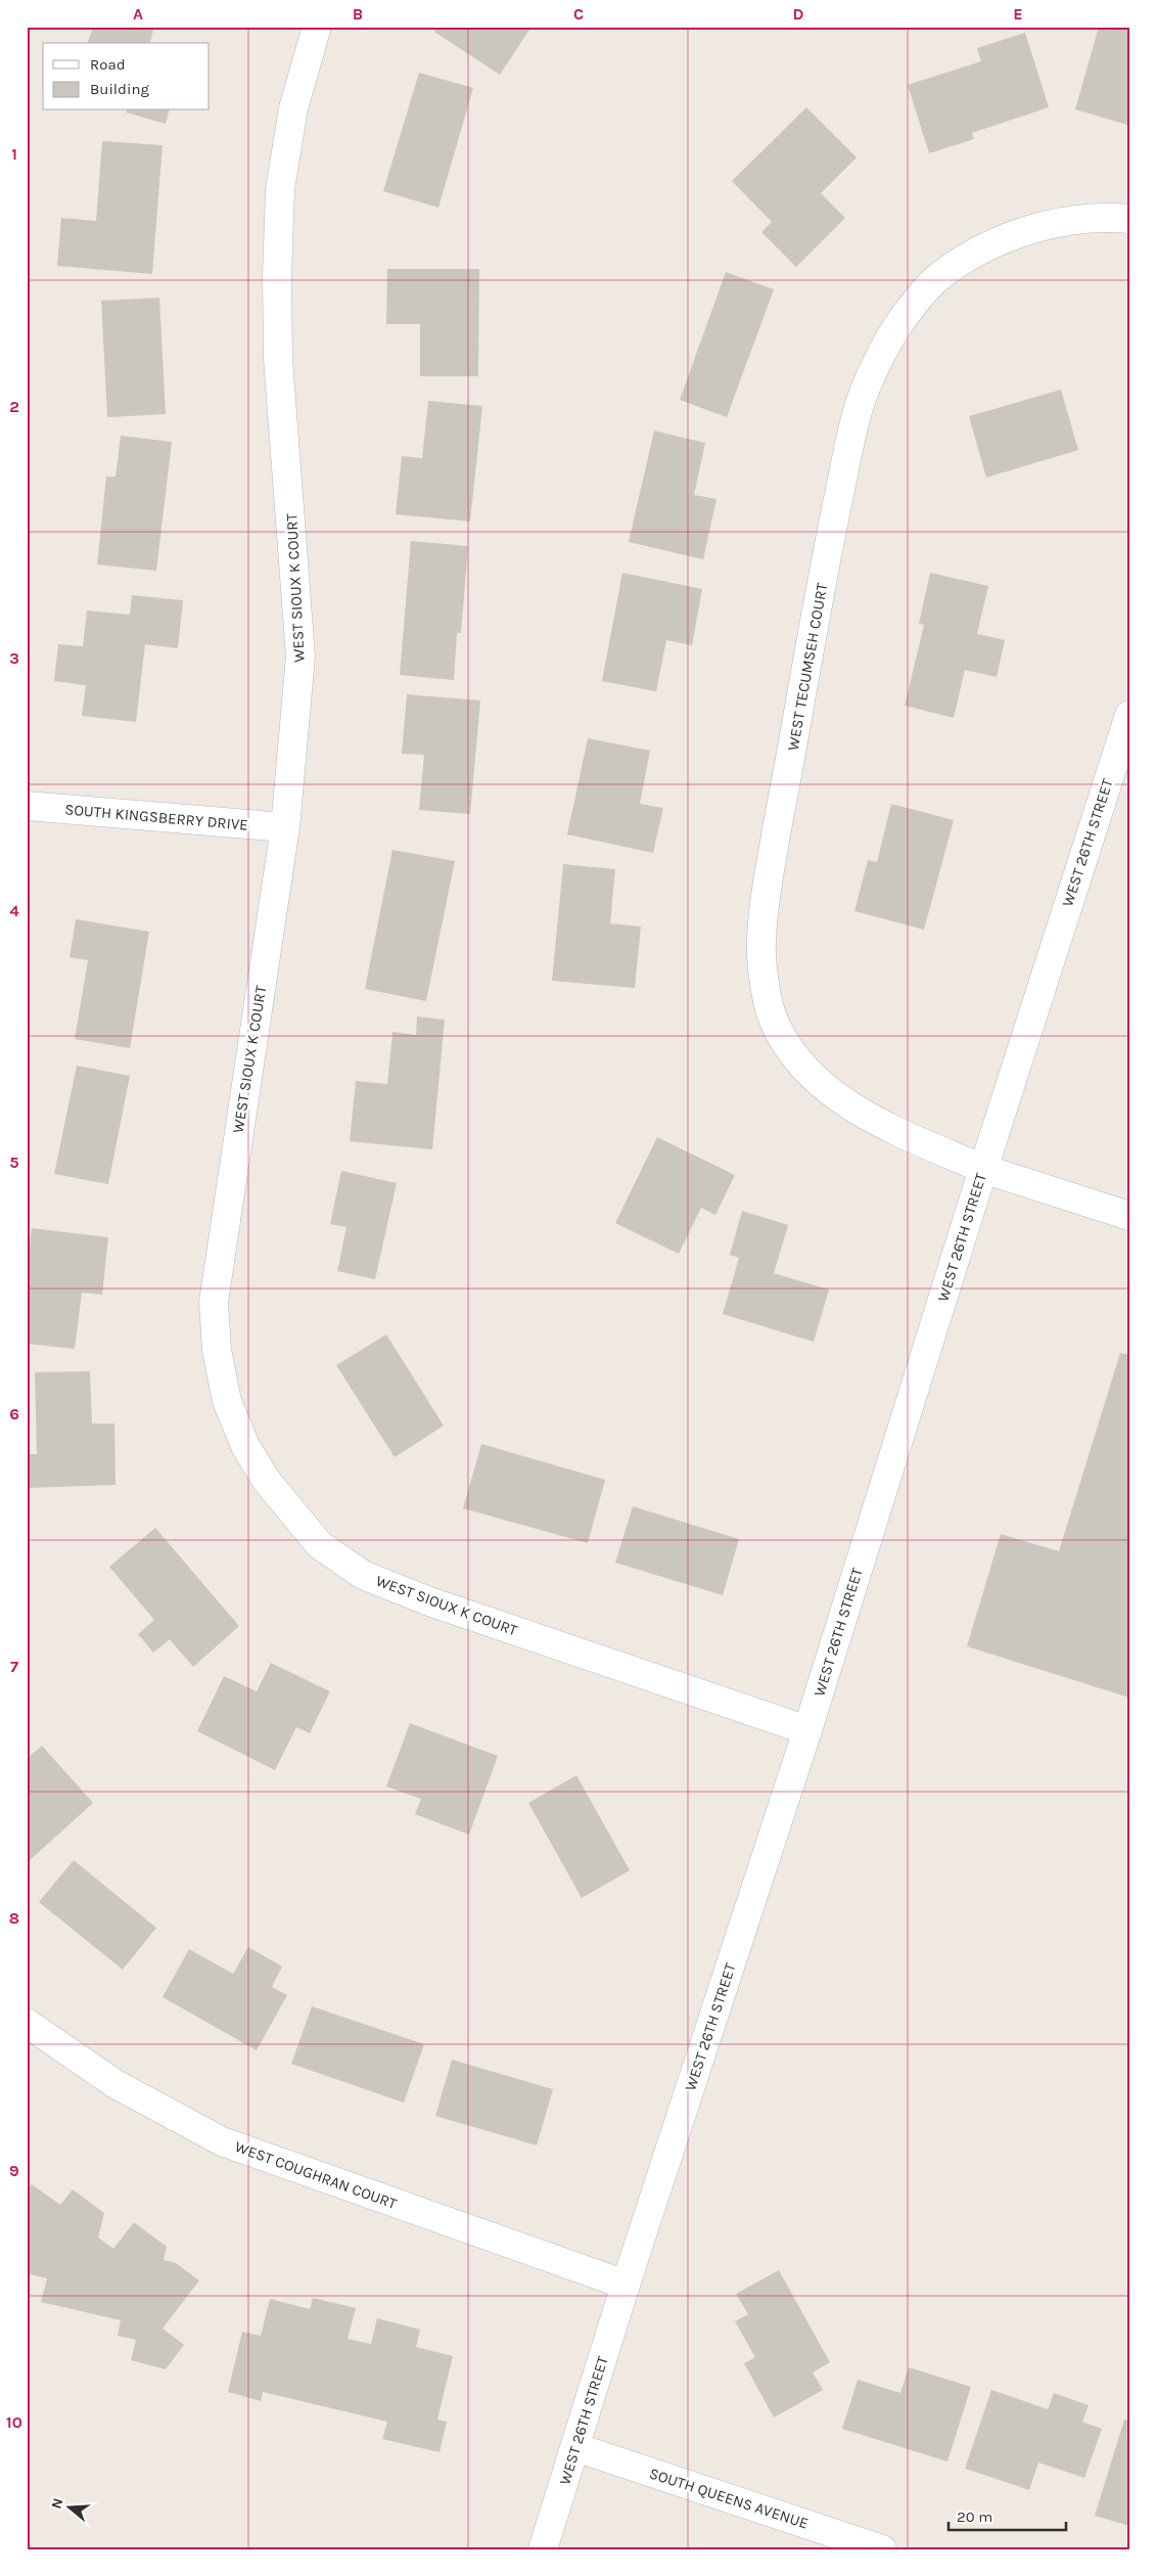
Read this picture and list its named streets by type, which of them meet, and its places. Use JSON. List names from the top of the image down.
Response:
{
  "streets": {
    "street": [
      "WEST SIOUX K COURT",
      "WEST TECUMSEH COURT",
      "SOUTH KINGSBERRY DRIVE",
      "WEST 26TH STREET",
      "WEST COUGHRAN COURT",
      "SOUTH QUEENS AVENUE"
    ]
  },
  "crossings": [
    ["WEST SIOUX K COURT", "SOUTH KINGSBERRY DRIVE"],
    ["WEST SIOUX K COURT", "WEST 26TH STREET"],
    ["WEST TECUMSEH COURT", "WEST 26TH STREET"],
    ["WEST 26TH STREET", "WEST COUGHRAN COURT"],
    ["WEST 26TH STREET", "SOUTH QUEENS AVENUE"]
  ],
  "legend": ["Road", "Building"],
  "scale_bar": "20 m",
  "north": "left",
  "grid": {
    "columns": [
      "A",
      "B",
      "C",
      "D",
      "E"
    ],
    "rows": [
      "1",
      "2",
      "3",
      "4",
      "5",
      "6",
      "7",
      "8",
      "9",
      "10"
    ]
  }
}
